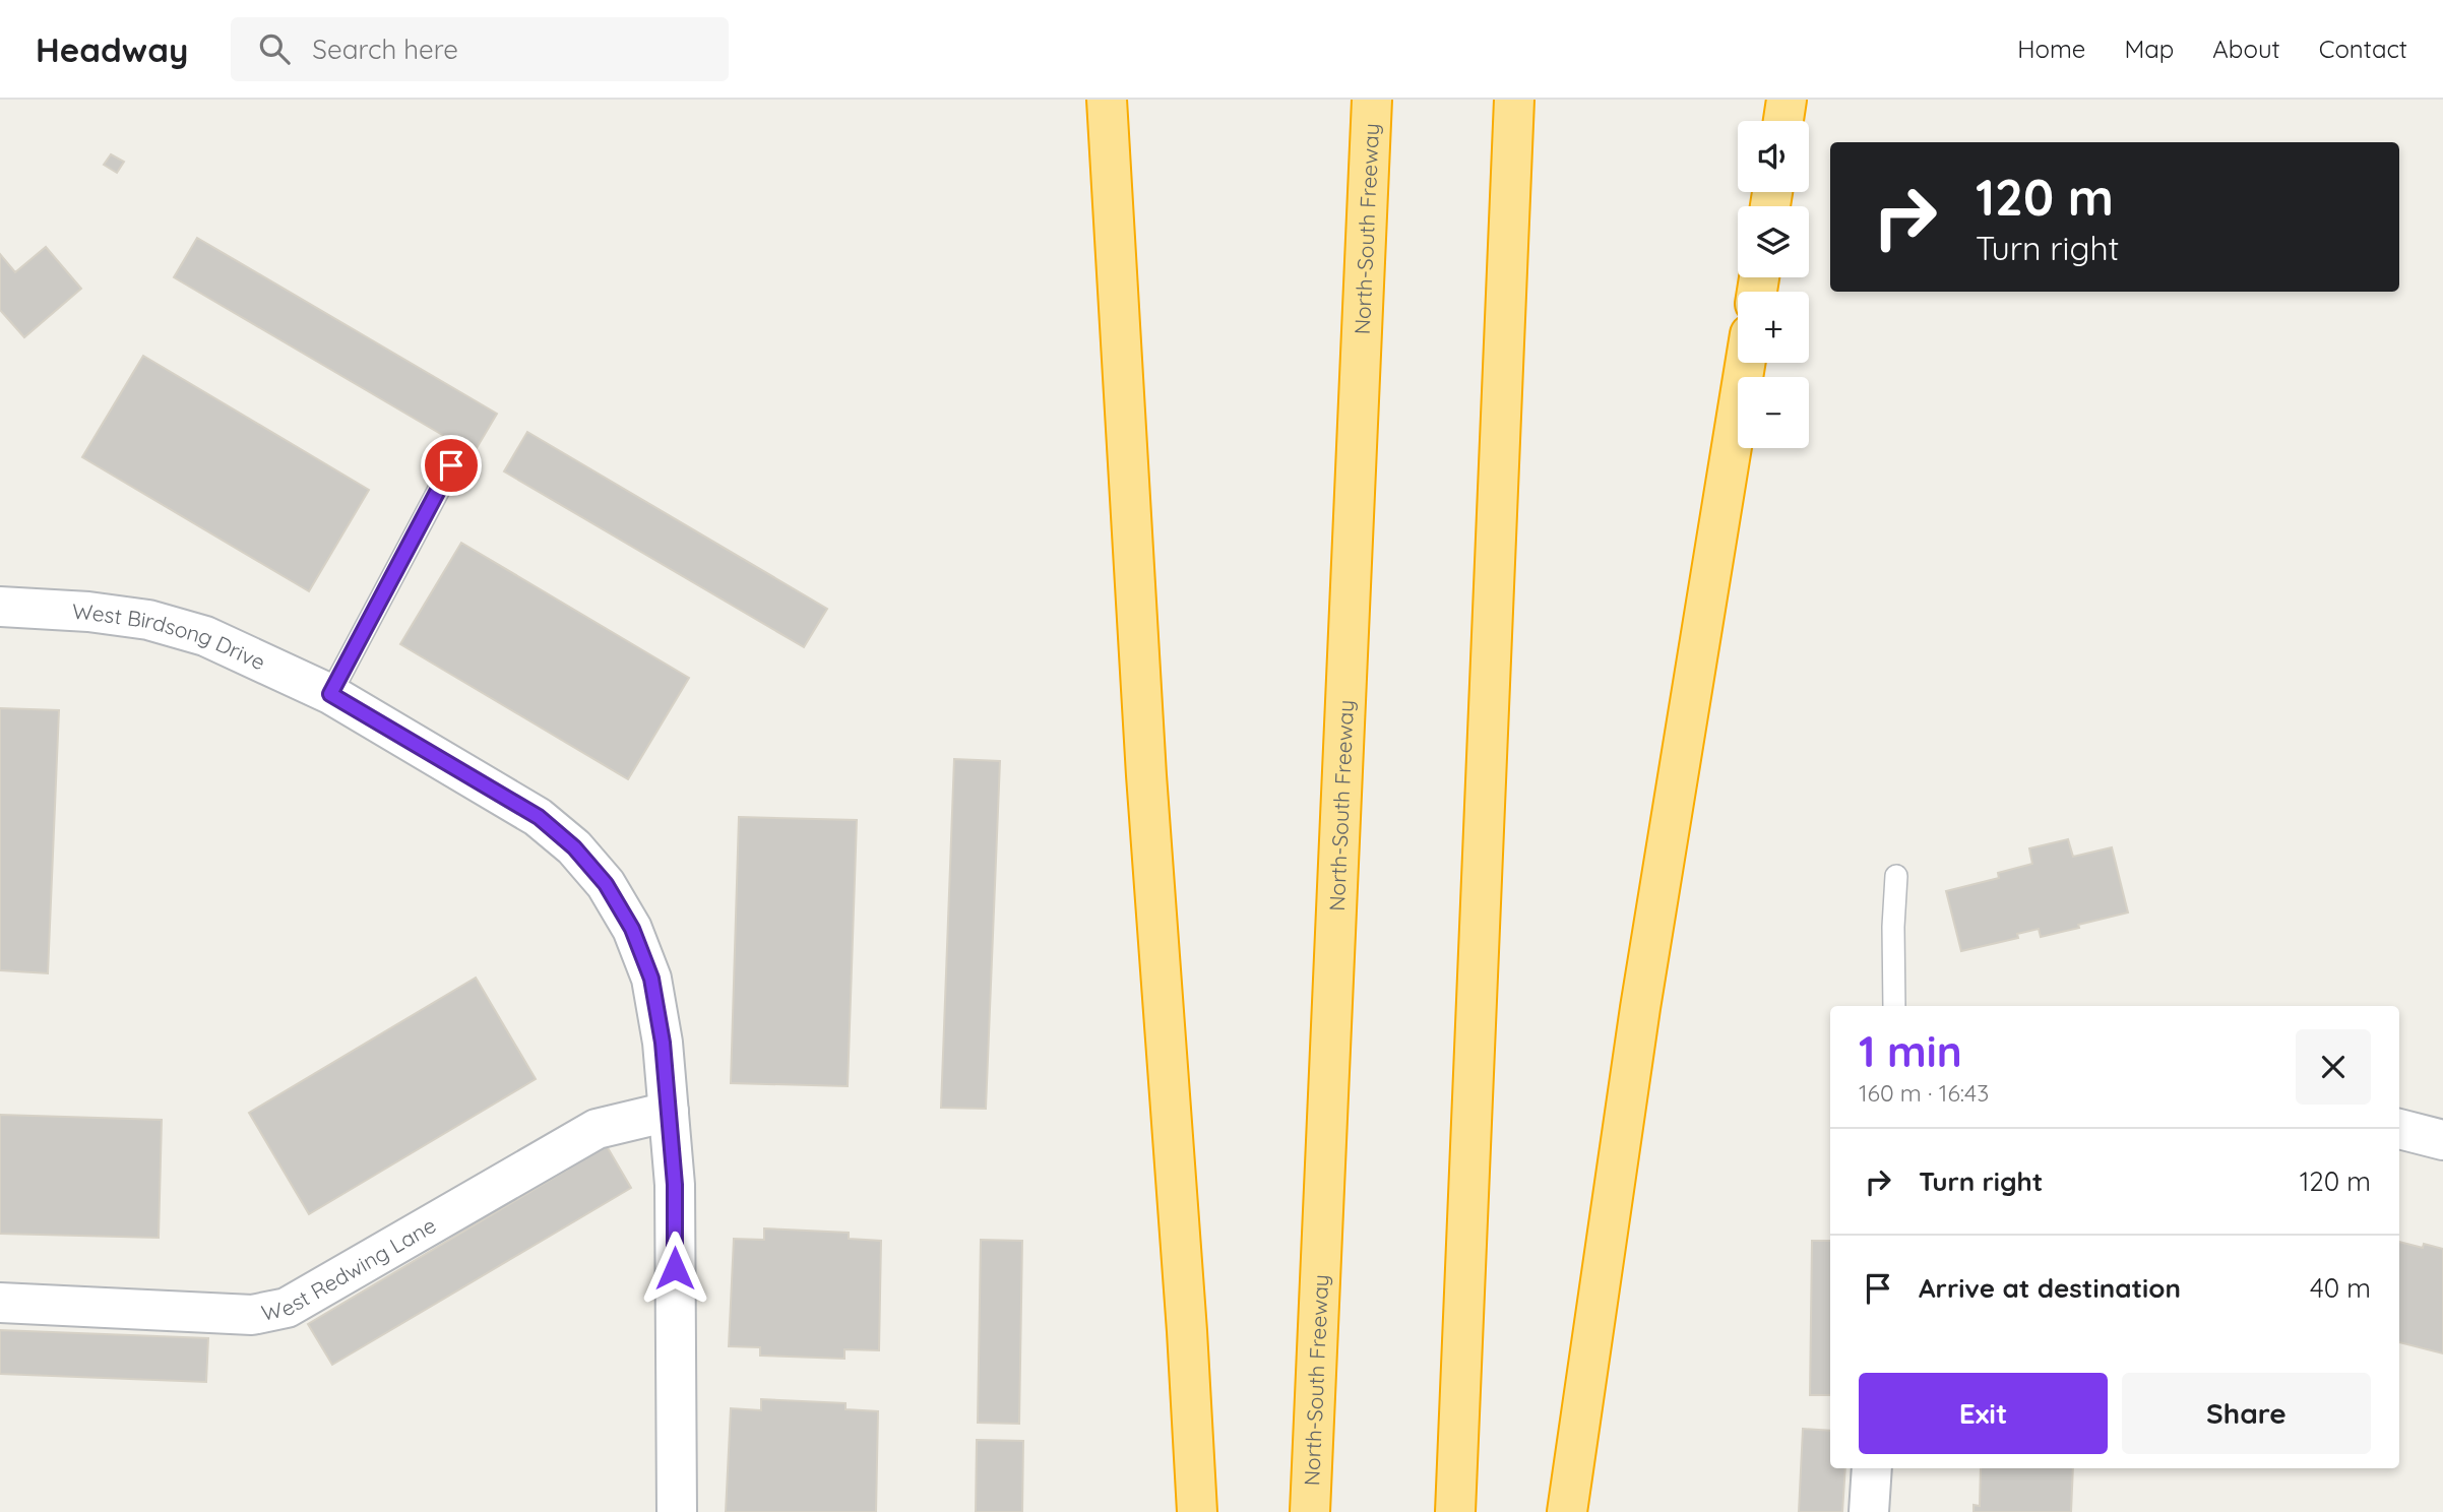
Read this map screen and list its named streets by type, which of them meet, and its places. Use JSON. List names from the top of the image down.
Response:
{
  "streets": {
    "highway": ["North-South Freeway"],
    "street": ["West Birdsong Drive", "West Redwing Lane"]
  },
  "crossings": [
    ["West Birdsong Drive", "West Redwing Lane"]
  ],
  "page": {
    "header": "Headway",
    "search": "Search here",
    "nav": [
      "Home",
      "Map",
      "About",
      "Contact"
    ],
    "map_buttons": ["+", "−"],
    "turn": ["120 m", "Turn right"],
    "heading": ["1 min", "160 m · 16:43"],
    "list": [
      {
        "name": "Turn right",
        "value": "120 m"
      },
      {
        "name": "Arrive at destination",
        "value": "40 m"
      }
    ],
    "buttons": ["Exit", "Share"]
  }
}
